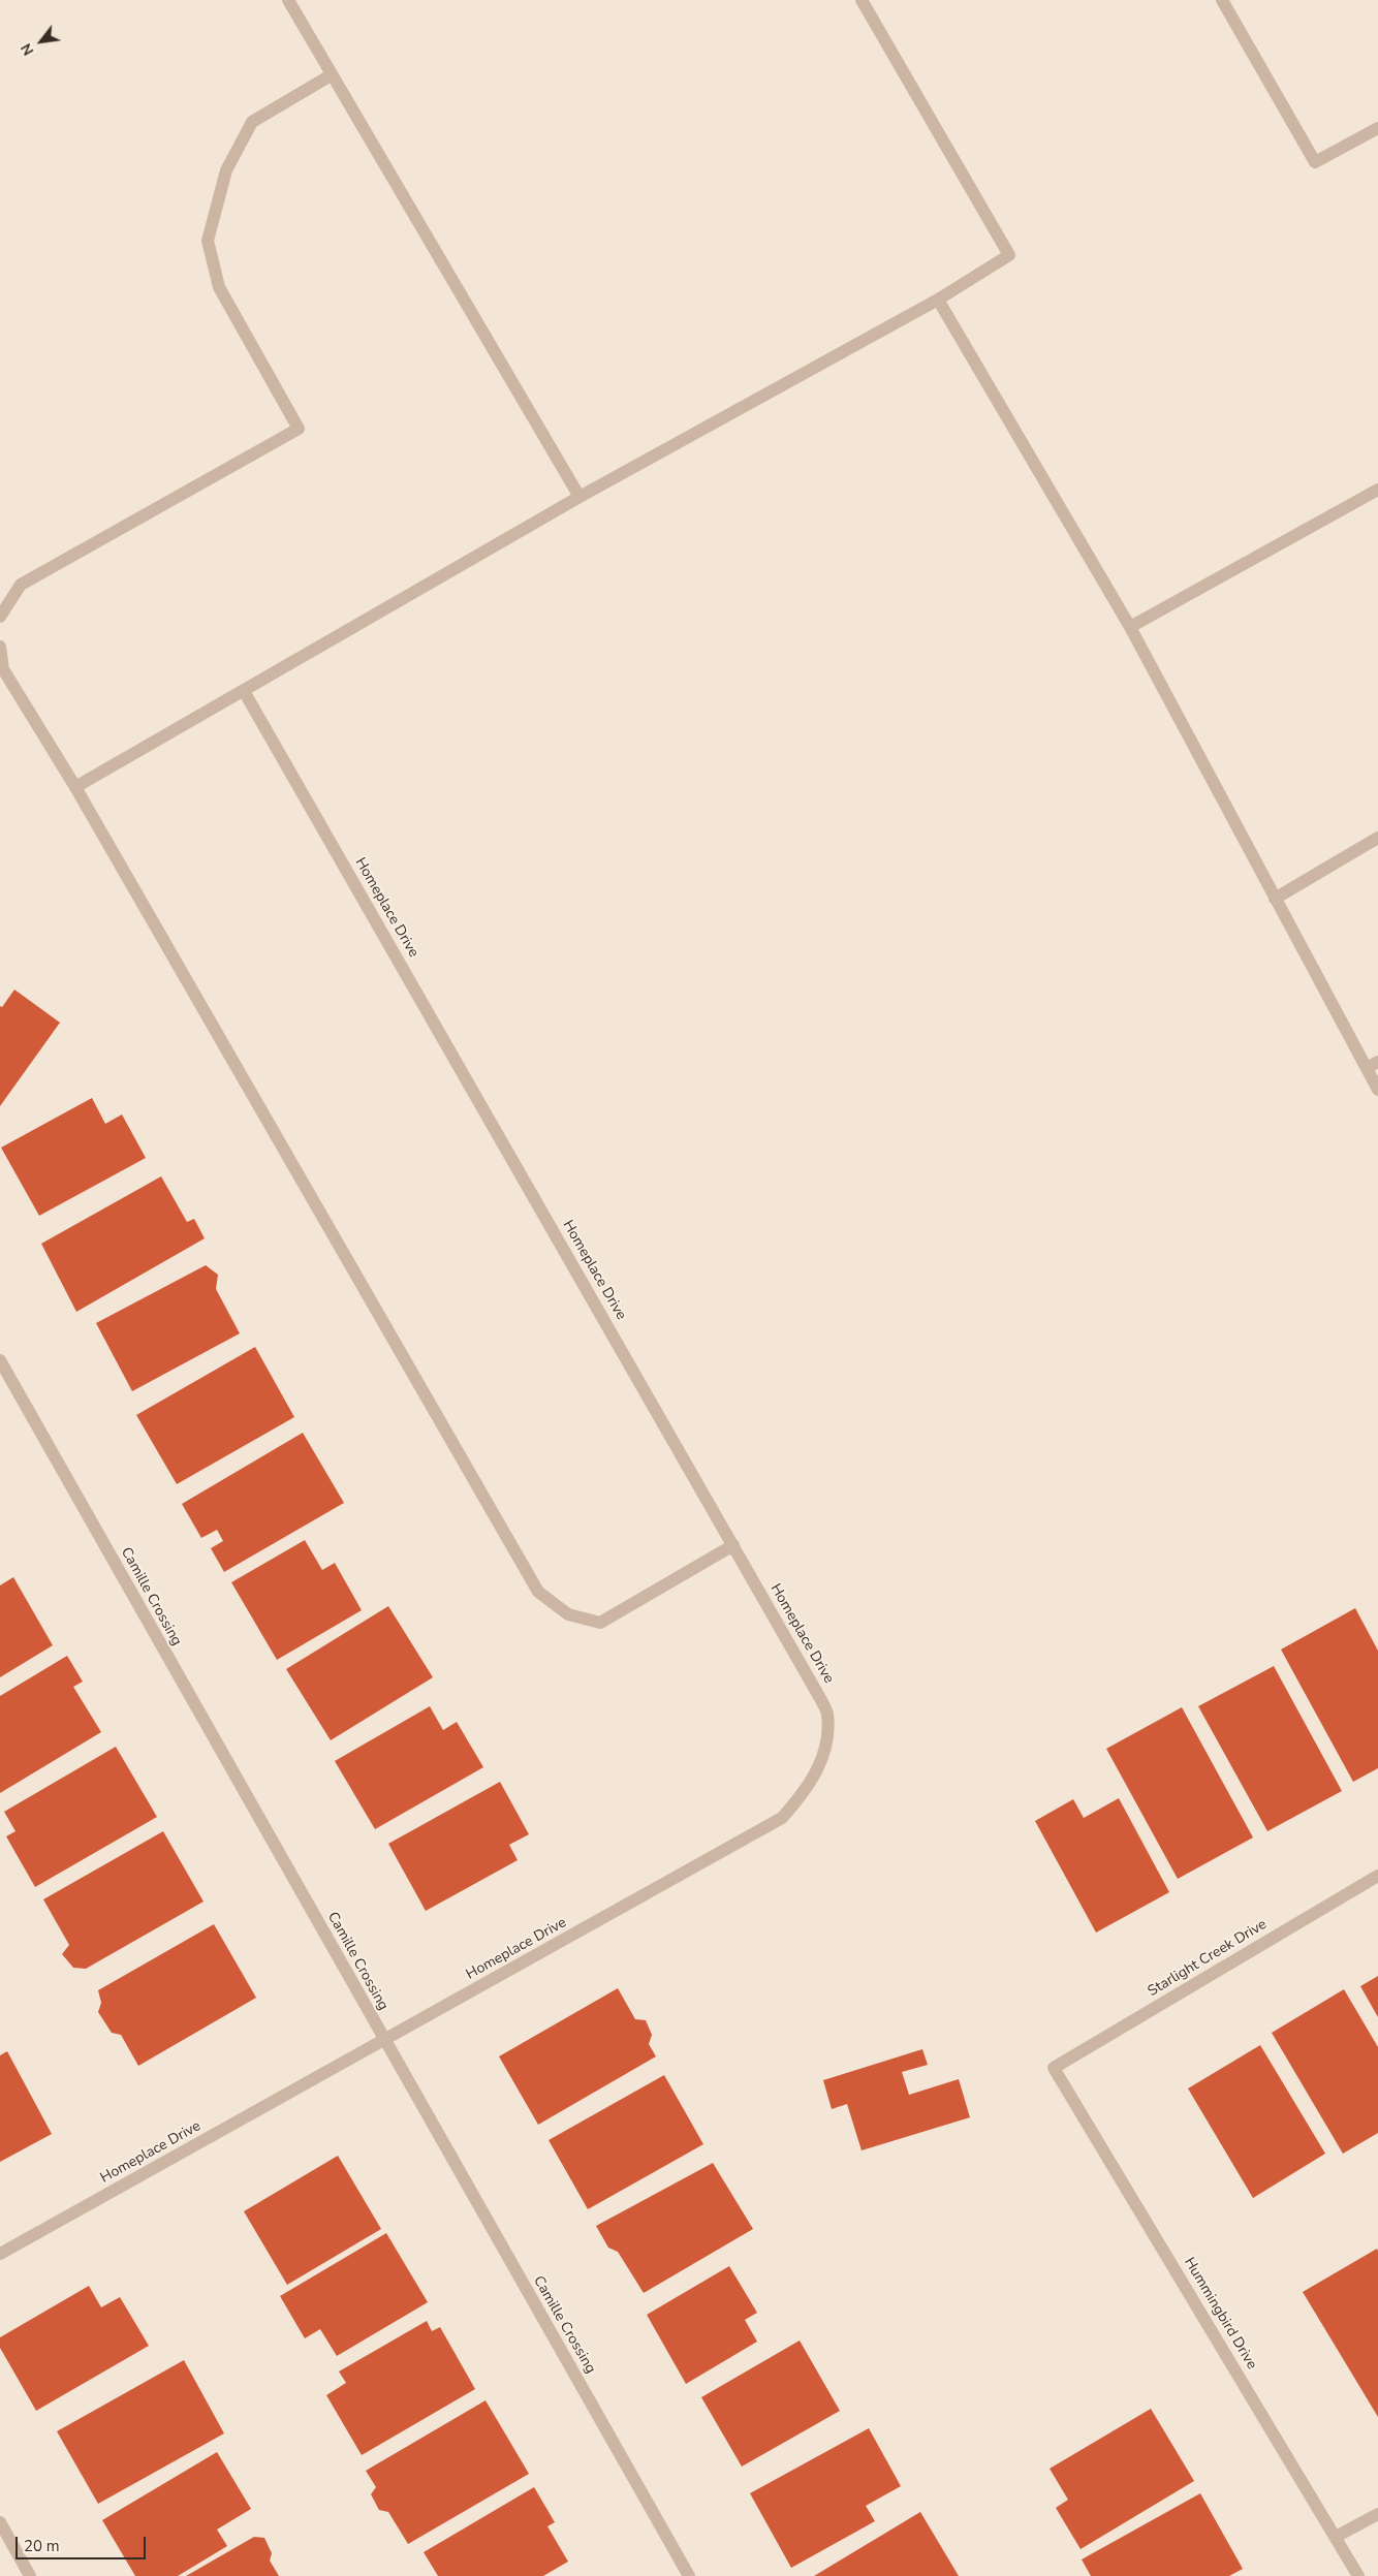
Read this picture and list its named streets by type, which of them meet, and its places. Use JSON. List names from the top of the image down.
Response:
{
  "streets": {
    "street": [
      "Homeplace Drive",
      "Camille Crossing",
      "Starlight Creek Drive",
      "Hummingbird Drive"
    ]
  },
  "crossings": [
    ["Homeplace Drive", "Camille Crossing"],
    ["Starlight Creek Drive", "Hummingbird Drive"]
  ],
  "scale_bar": "20 m",
  "north": "bottom left"
}
